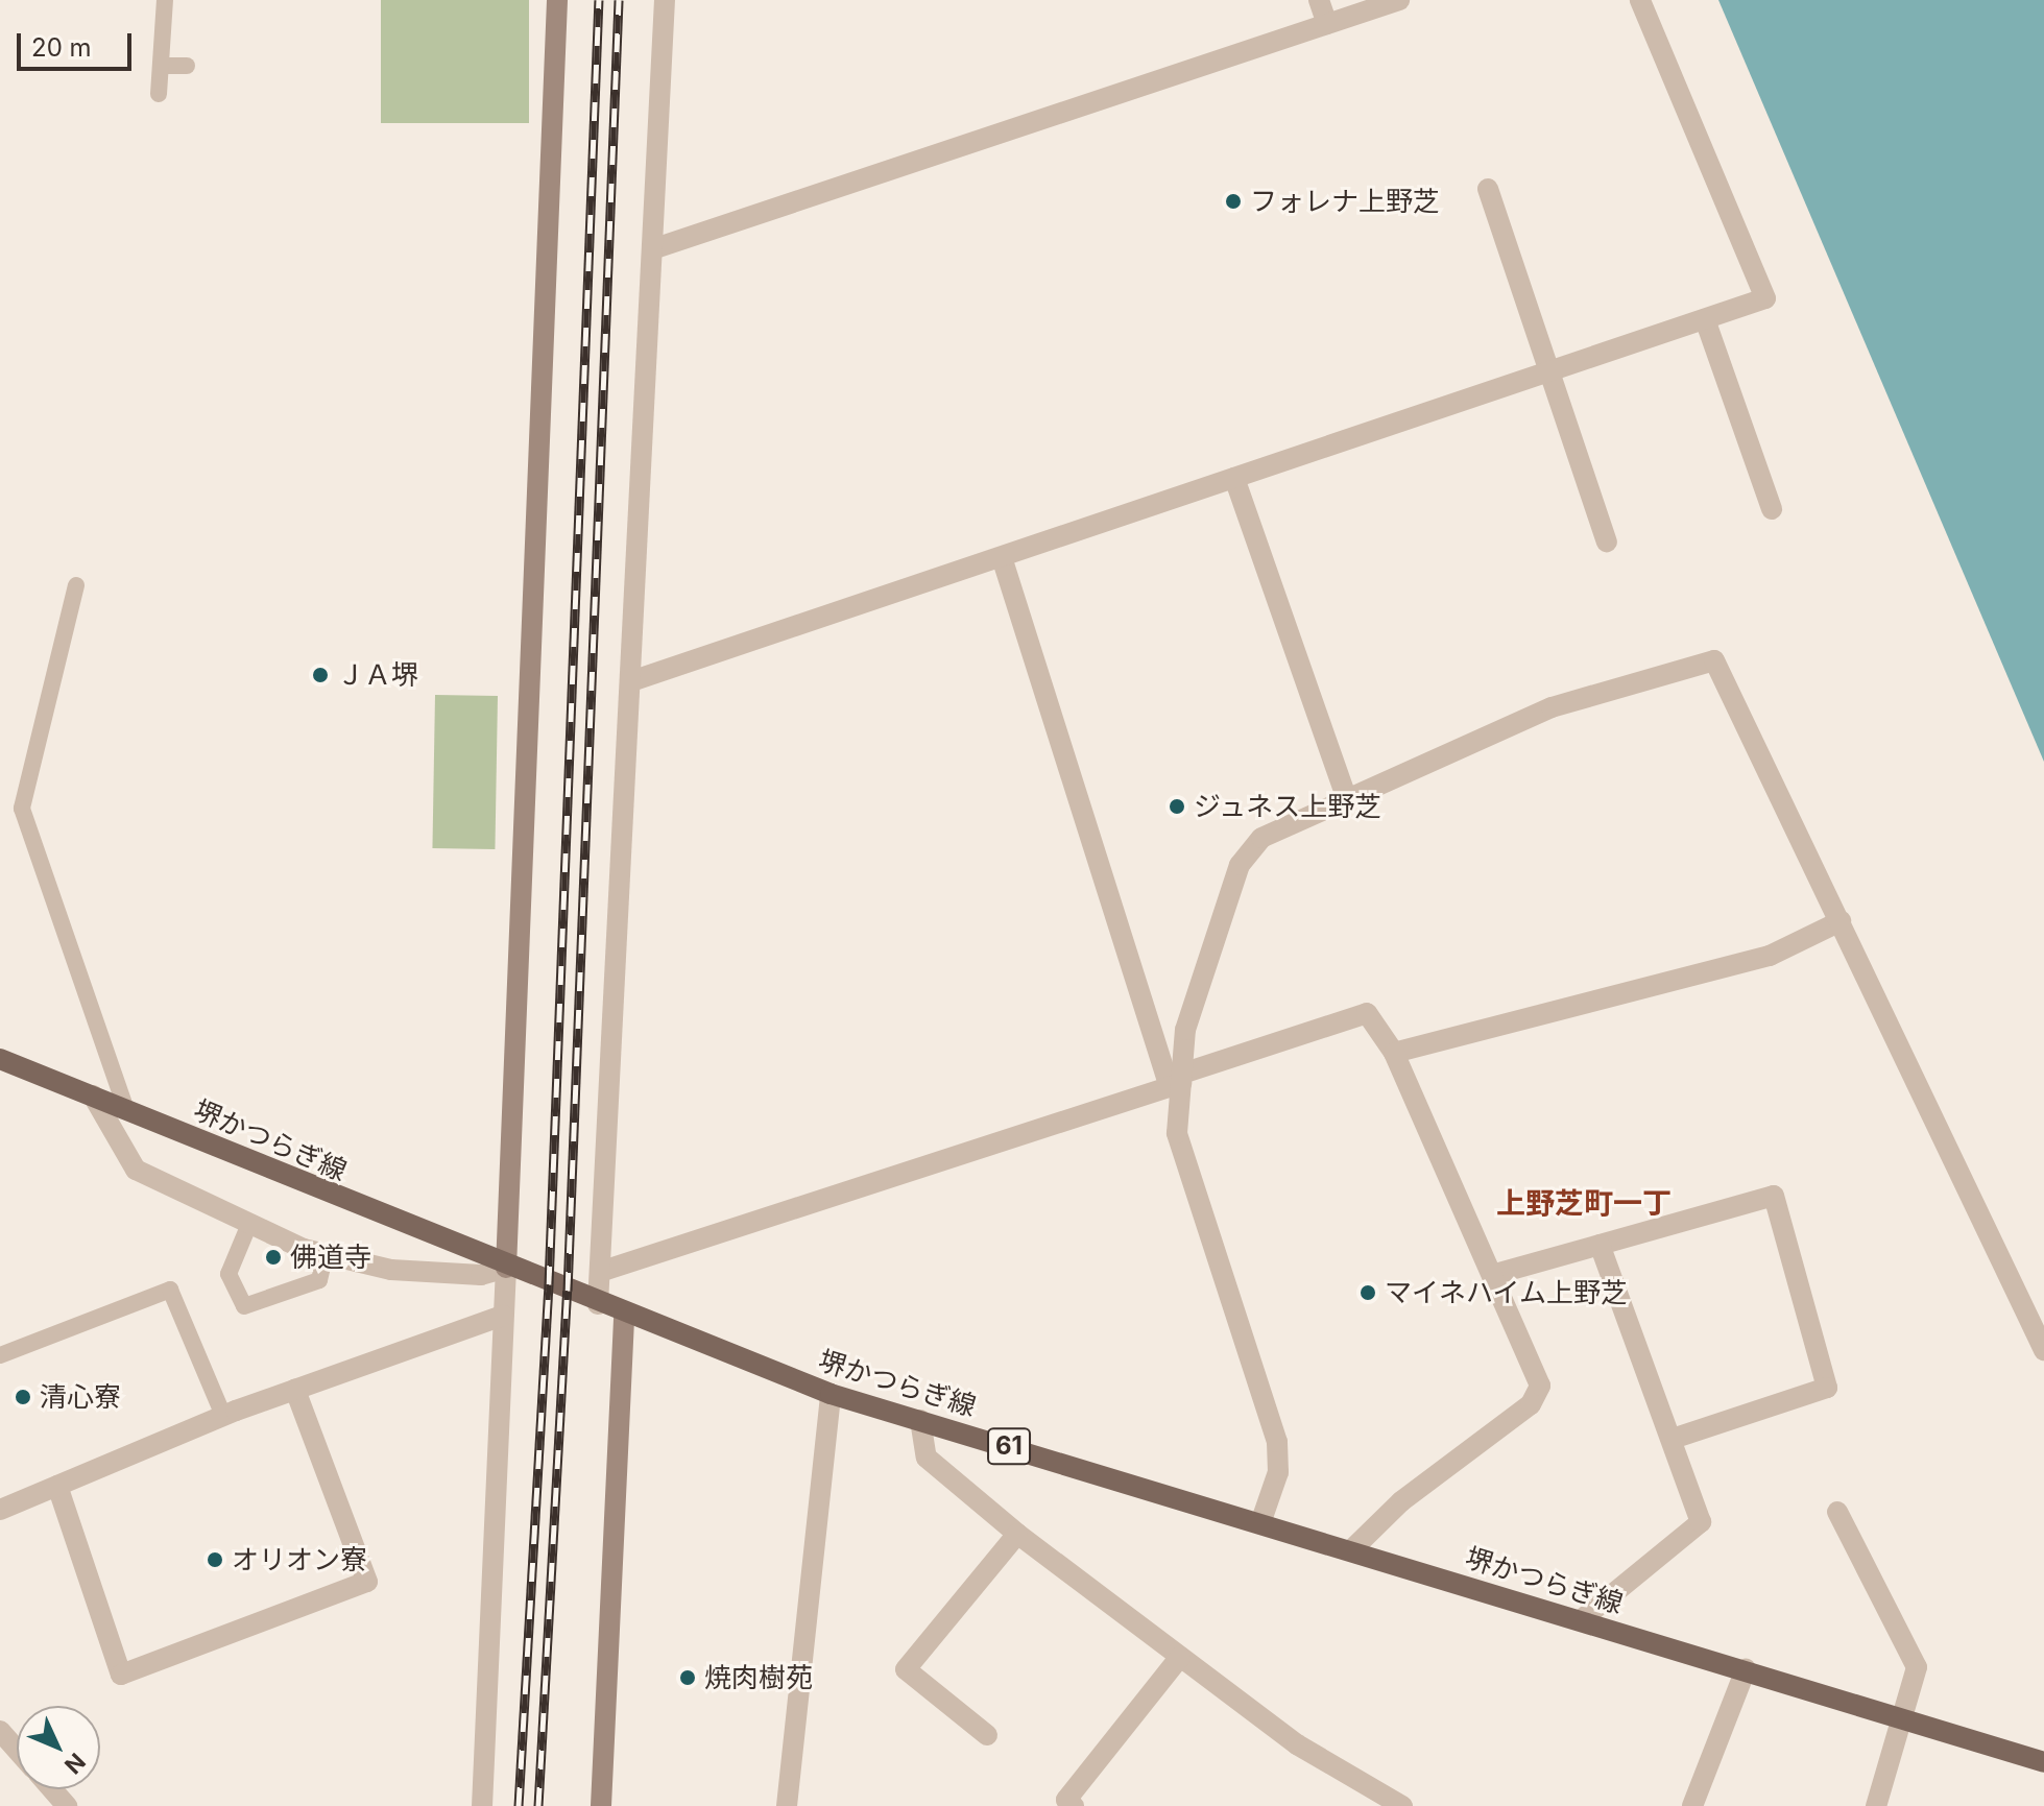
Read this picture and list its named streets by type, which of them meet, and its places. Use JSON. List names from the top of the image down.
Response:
{
  "streets": {
    "main road": ["堺かつらぎ線", "61"]
  },
  "districts": ["上野芝町一丁"],
  "places": [
    "フォレナ上野芝",
    "ＪＡ堺",
    "ジュネス上野芝",
    "佛道寺",
    "マイネハイム上野芝",
    "清心寮",
    "オリオン寮",
    "焼肉樹苑"
  ],
  "scale_bar": "20 m",
  "north": "bottom right"
}
